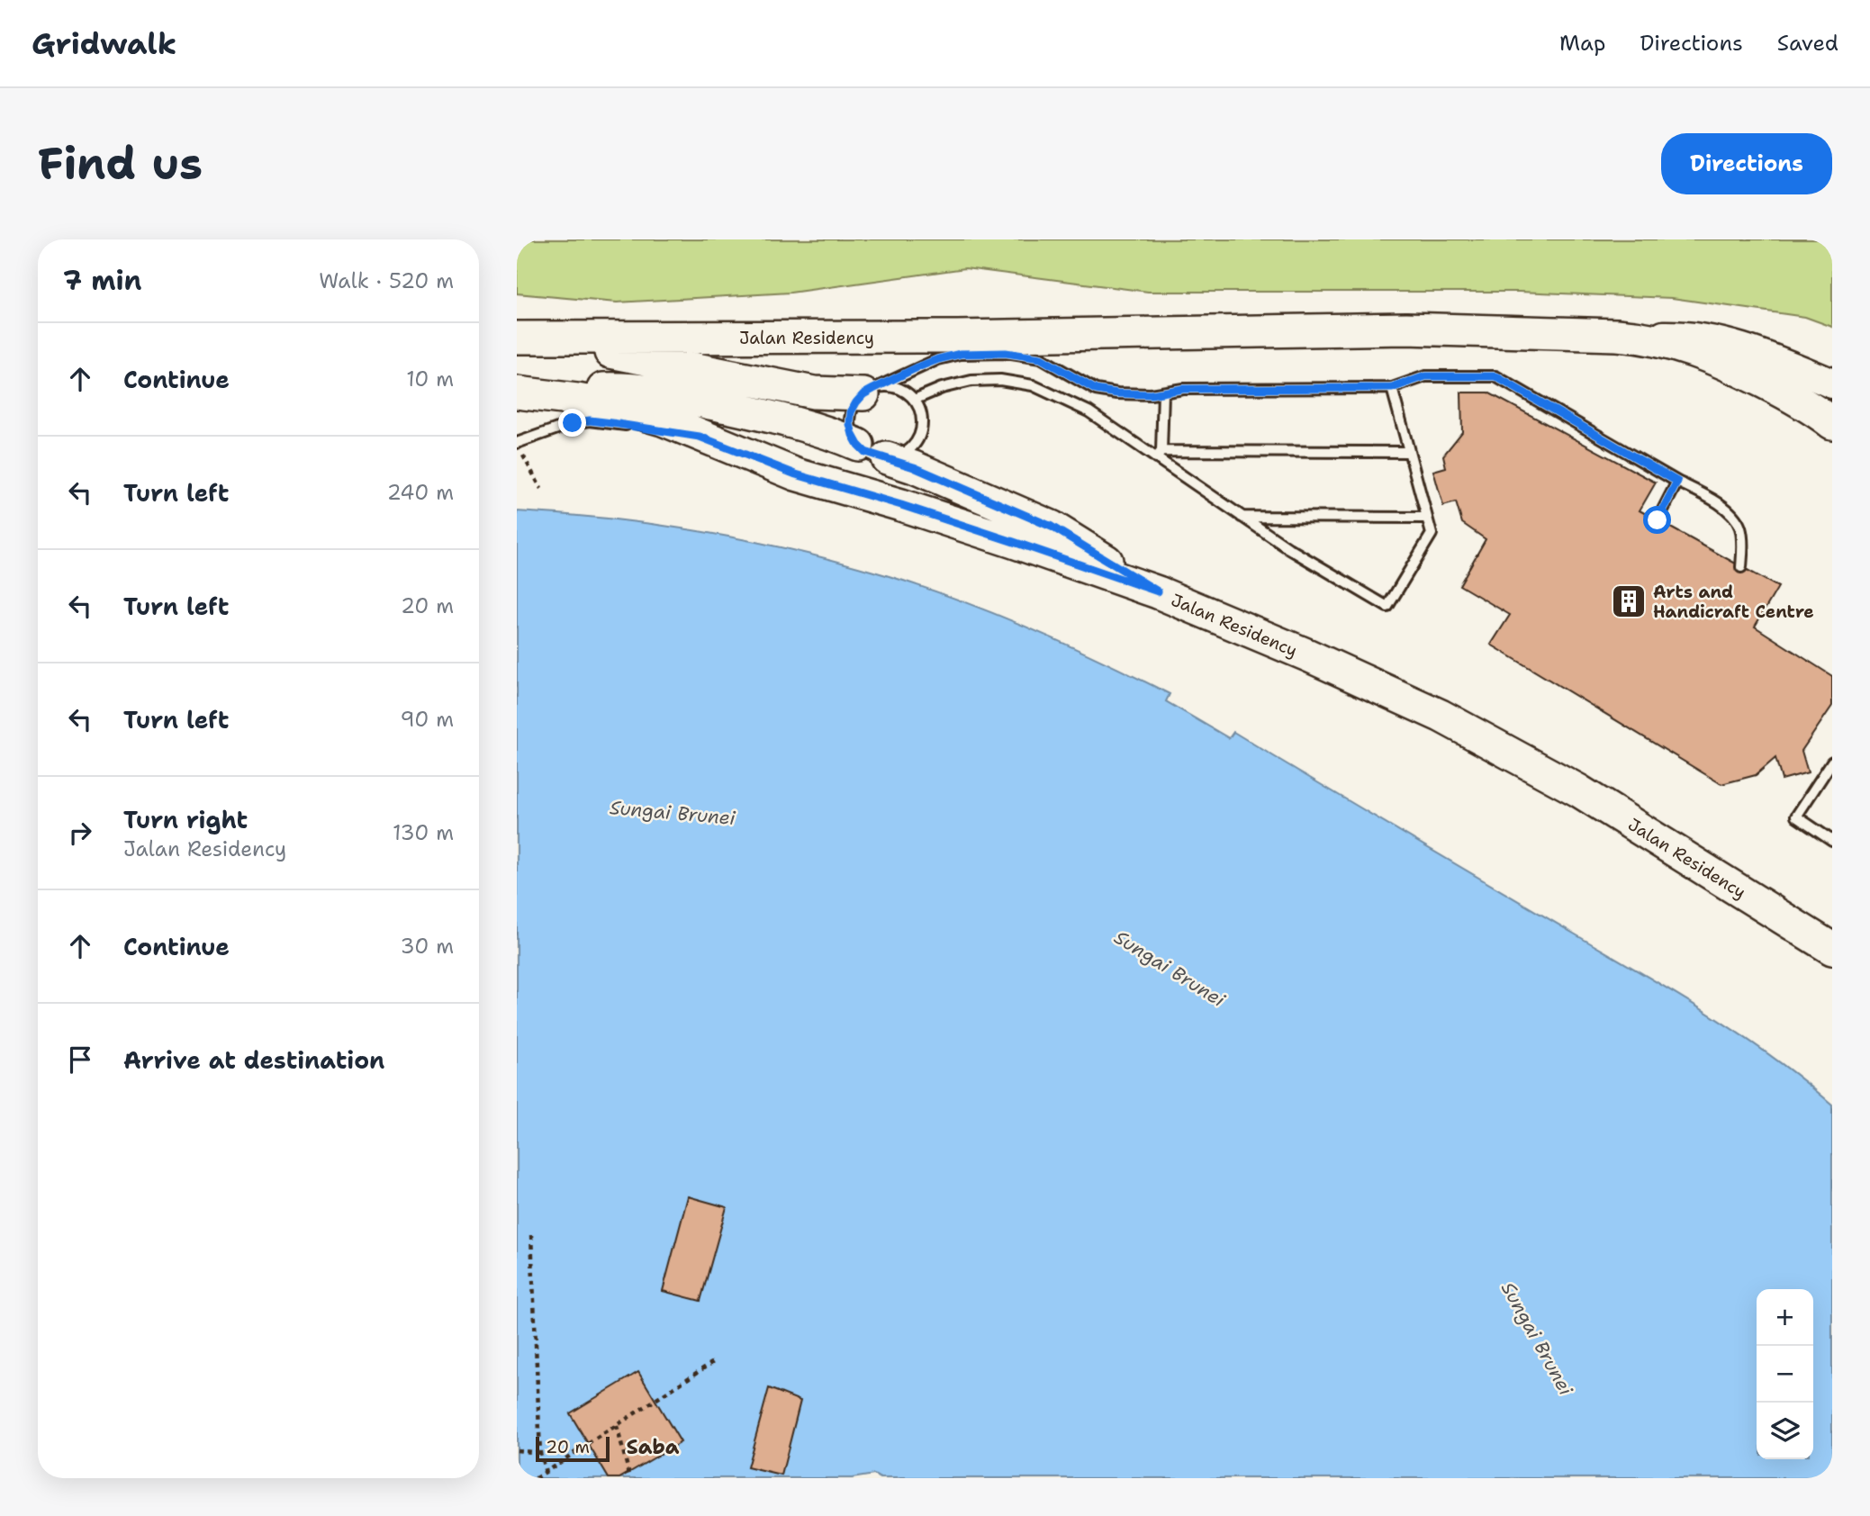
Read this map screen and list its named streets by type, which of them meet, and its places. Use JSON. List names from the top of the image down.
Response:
{
  "streets": {
    "main road": ["Jalan Residency"]
  },
  "districts": ["Saba"],
  "water": ["Sungai Brunei"],
  "places": {
    "building": ["Arts and Handicraft Centre"]
  },
  "scale_bar": "20 m",
  "page": {
    "header": "Gridwalk",
    "nav": ["Map", "Directions", "Saved"],
    "buttons": "Directions",
    "title": "Find us",
    "heading": ["7 min", "Walk · 520 m"],
    "list": [
      ["Continue", "10 m"],
      ["Turn left", "240 m"],
      ["Turn left", "20 m"],
      ["Turn left", "90 m"],
      ["Turn right", "Jalan Residency", "130 m"],
      ["Continue", "30 m"],
      "Arrive at destination"
    ],
    "map_buttons": ["+", "−"],
    "scale": "20 m"
  }
}
